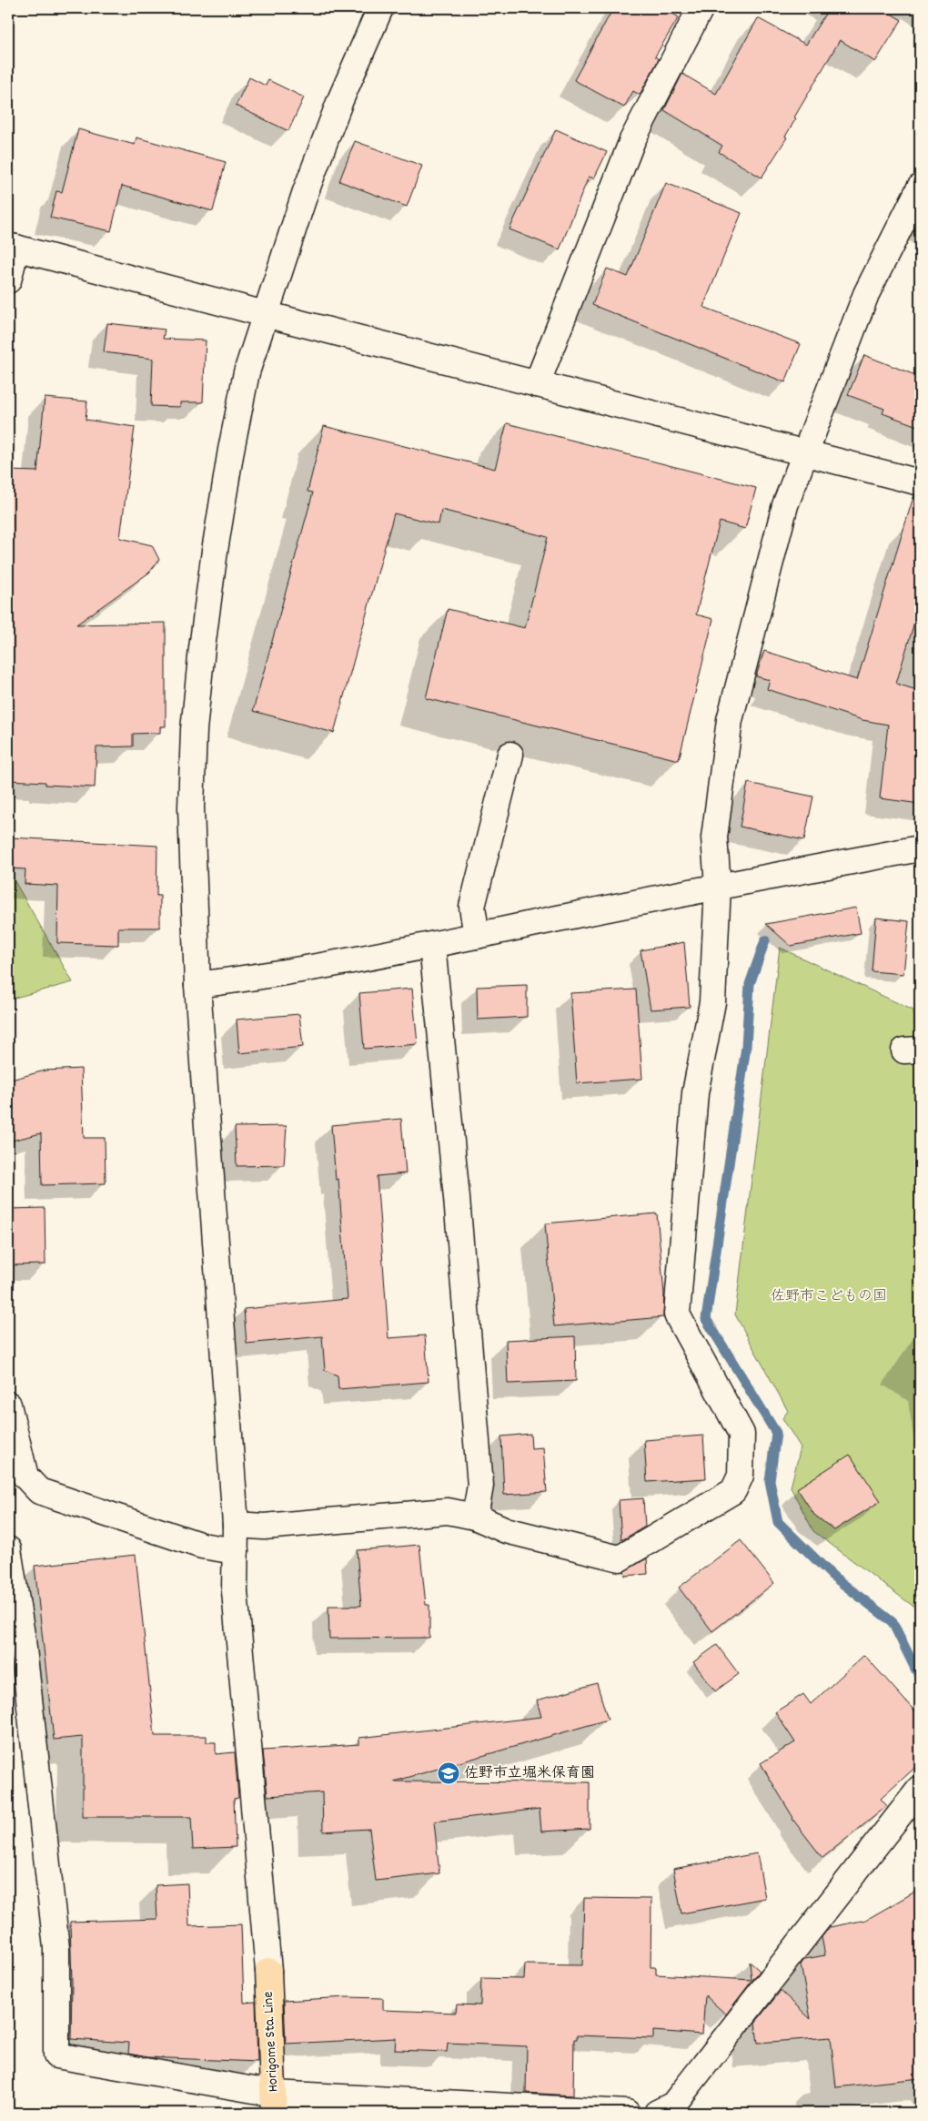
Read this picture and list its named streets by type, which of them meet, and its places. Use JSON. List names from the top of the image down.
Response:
{
  "streets": {
    "main road": ["Horigome Sta. Line"]
  },
  "parks": ["佐野市こどもの国"],
  "places": {
    "school or university": ["佐野市立堀米保育園"]
  }
}
